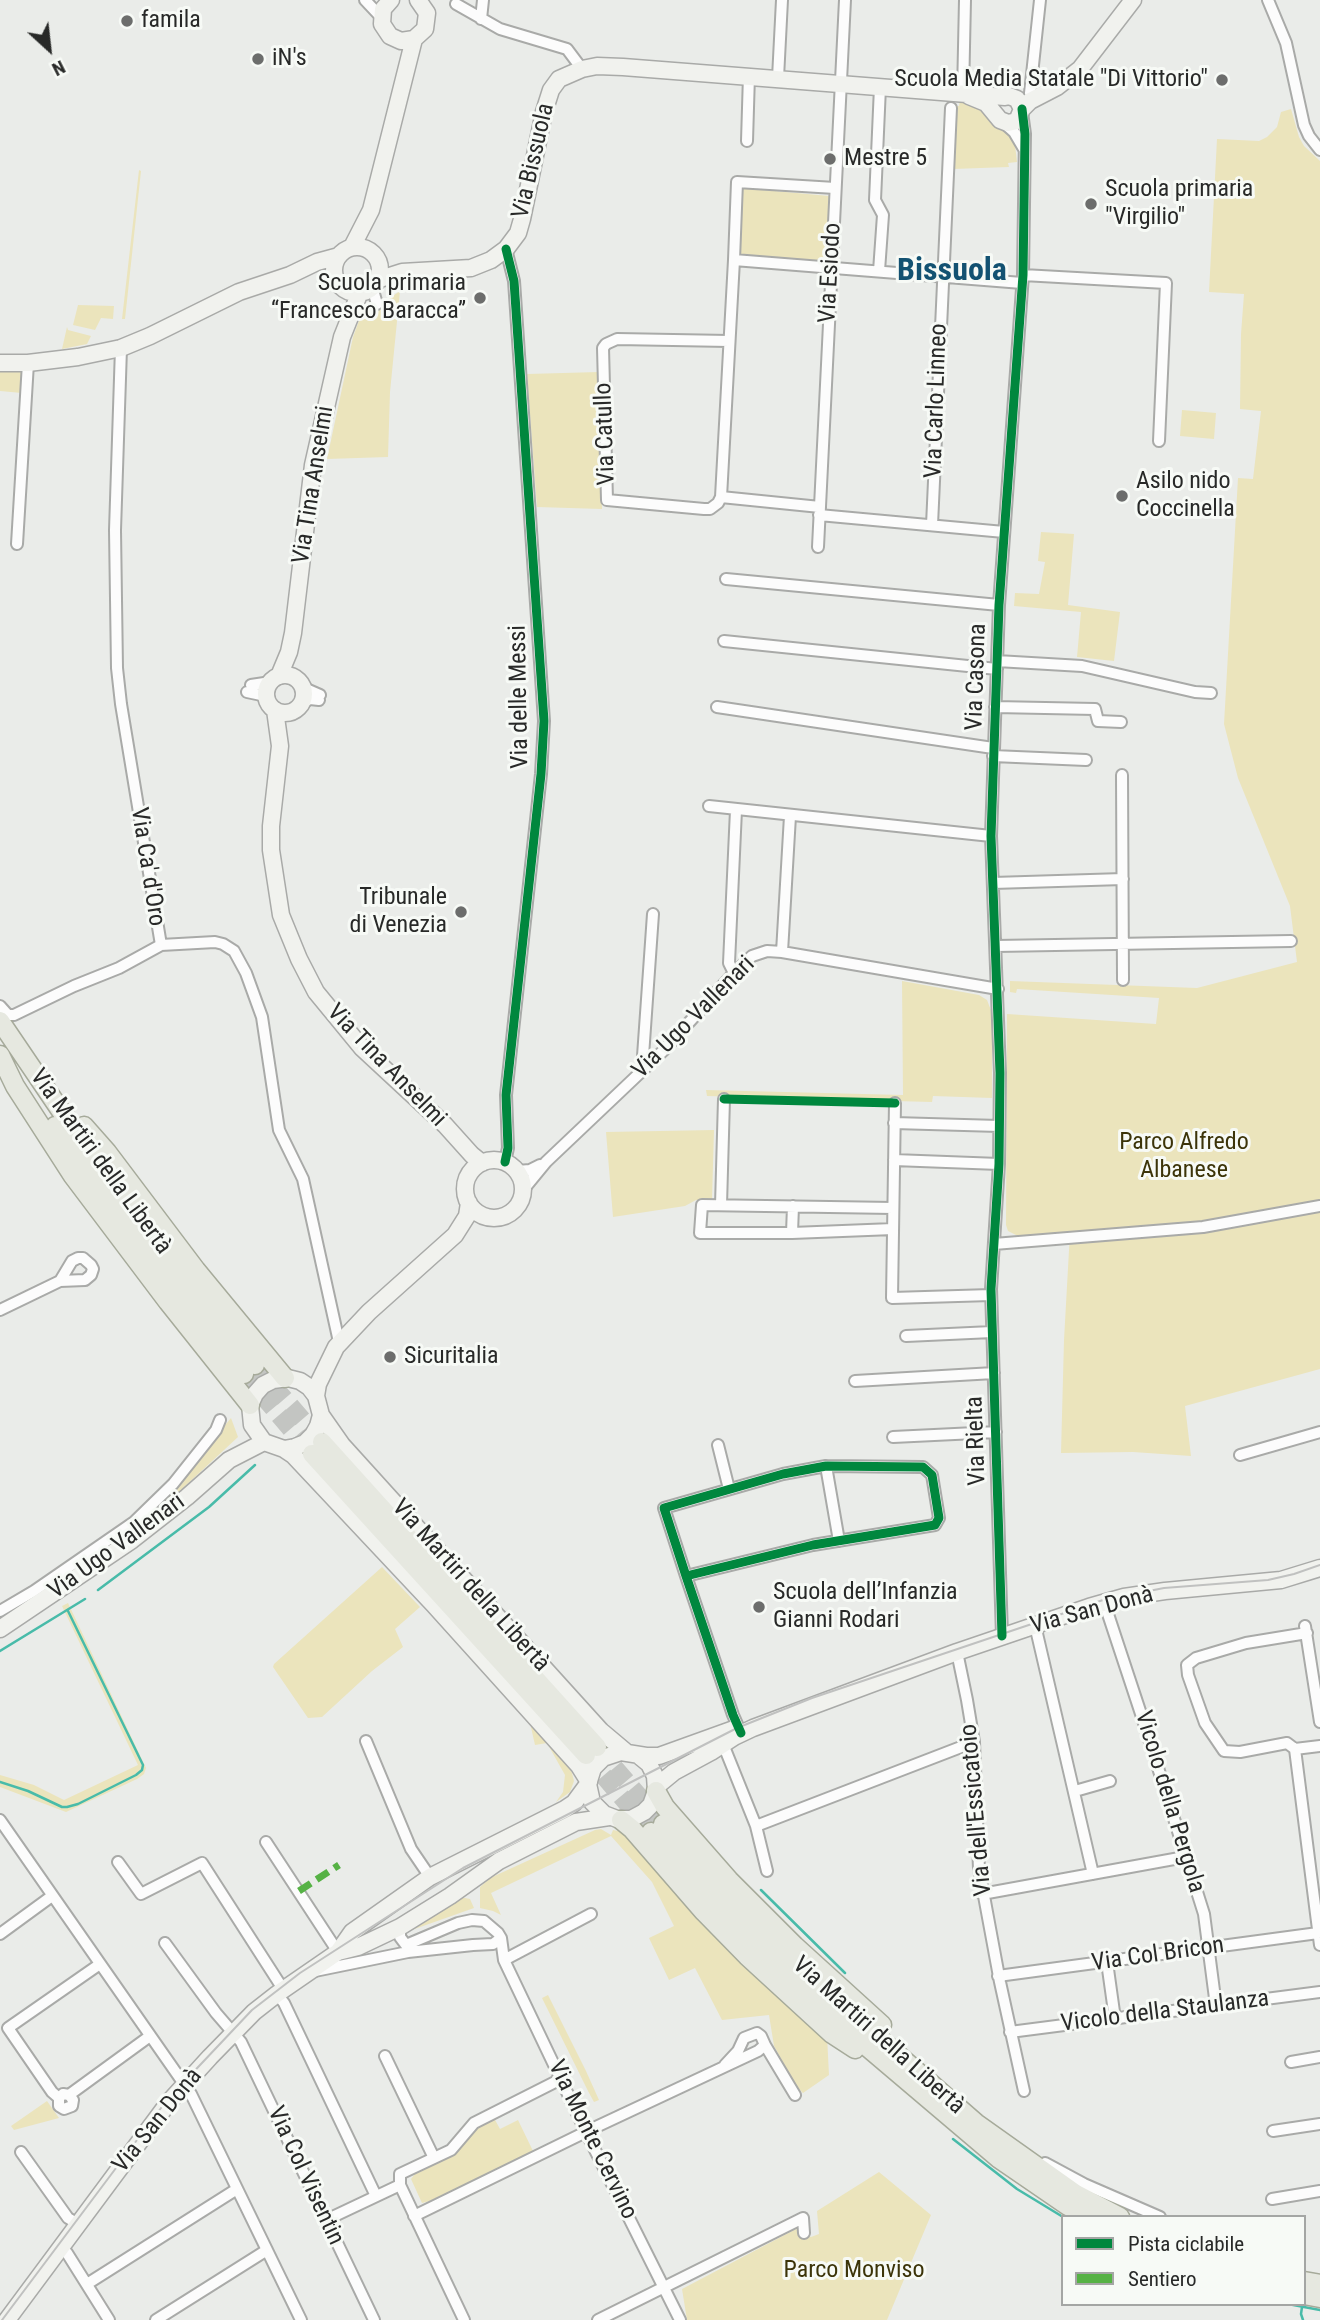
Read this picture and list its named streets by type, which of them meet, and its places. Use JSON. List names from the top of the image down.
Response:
{
  "streets": {
    "main road": ["Via Martiri della Libertà"],
    "street": [
      "Via Bissuola",
      "Via Esiodo",
      "Via Carlo Linneo",
      "Via Catullo",
      "Via Tina Anselmi",
      "Via Casona",
      "Via delle Messi",
      "Via Ca' d'Oro",
      "Via Ugo Vallenari",
      "Via Rielta",
      "Via San Donà",
      "Vicolo della Pergola",
      "Via dell'Essicatoio",
      "Via Col Bricon",
      "Vicolo della Staulanza",
      "Via Monte Cervino",
      "Via Col Visentin"
    ]
  },
  "crossings": [
    ["Via Bissuola", "Via Esiodo"],
    ["Via Bissuola", "Via Casona"],
    ["Via Bissuola", "Via delle Messi"],
    ["Via Tina Anselmi", "Via delle Messi"],
    ["Via Tina Anselmi", "Via Ugo Vallenari"],
    ["Via Casona", "Via Ugo Vallenari"],
    ["Via Casona", "Via Rielta"],
    ["Via delle Messi", "Via Ugo Vallenari"],
    ["Via Ugo Vallenari", "Via Martiri della Libertà"],
    ["Via Martiri della Libertà", "Via San Donà"],
    ["Via Rielta", "Via San Donà"],
    ["Via San Donà", "Vicolo della Pergola"],
    ["Via San Donà", "Via dell'Essicatoio"],
    ["Via San Donà", "Via Col Visentin"],
    ["Vicolo della Pergola", "Via Col Bricon"],
    ["Vicolo della Pergola", "Vicolo della Staulanza"],
    ["Via dell'Essicatoio", "Via Col Bricon"],
    ["Via dell'Essicatoio", "Vicolo della Staulanza"]
  ],
  "districts": ["Bissuola"],
  "parks": ["Parco Alfredo Albanese", "Parco Monviso"],
  "places": [
    "famila",
    "iN's",
    "Scuola Media Statale \"Di Vittorio\"",
    "Mestre 5",
    "Scuola primaria \"Virgilio\"",
    "Scuola primaria “Francesco Baracca”",
    "Asilo nido Coccinella",
    "Tribunale di Venezia",
    "Sicuritalia",
    "Scuola dell’Infanzia Gianni Rodari"
  ],
  "legend": ["Pista ciclabile", "Sentiero"],
  "north": "bottom right"
}
